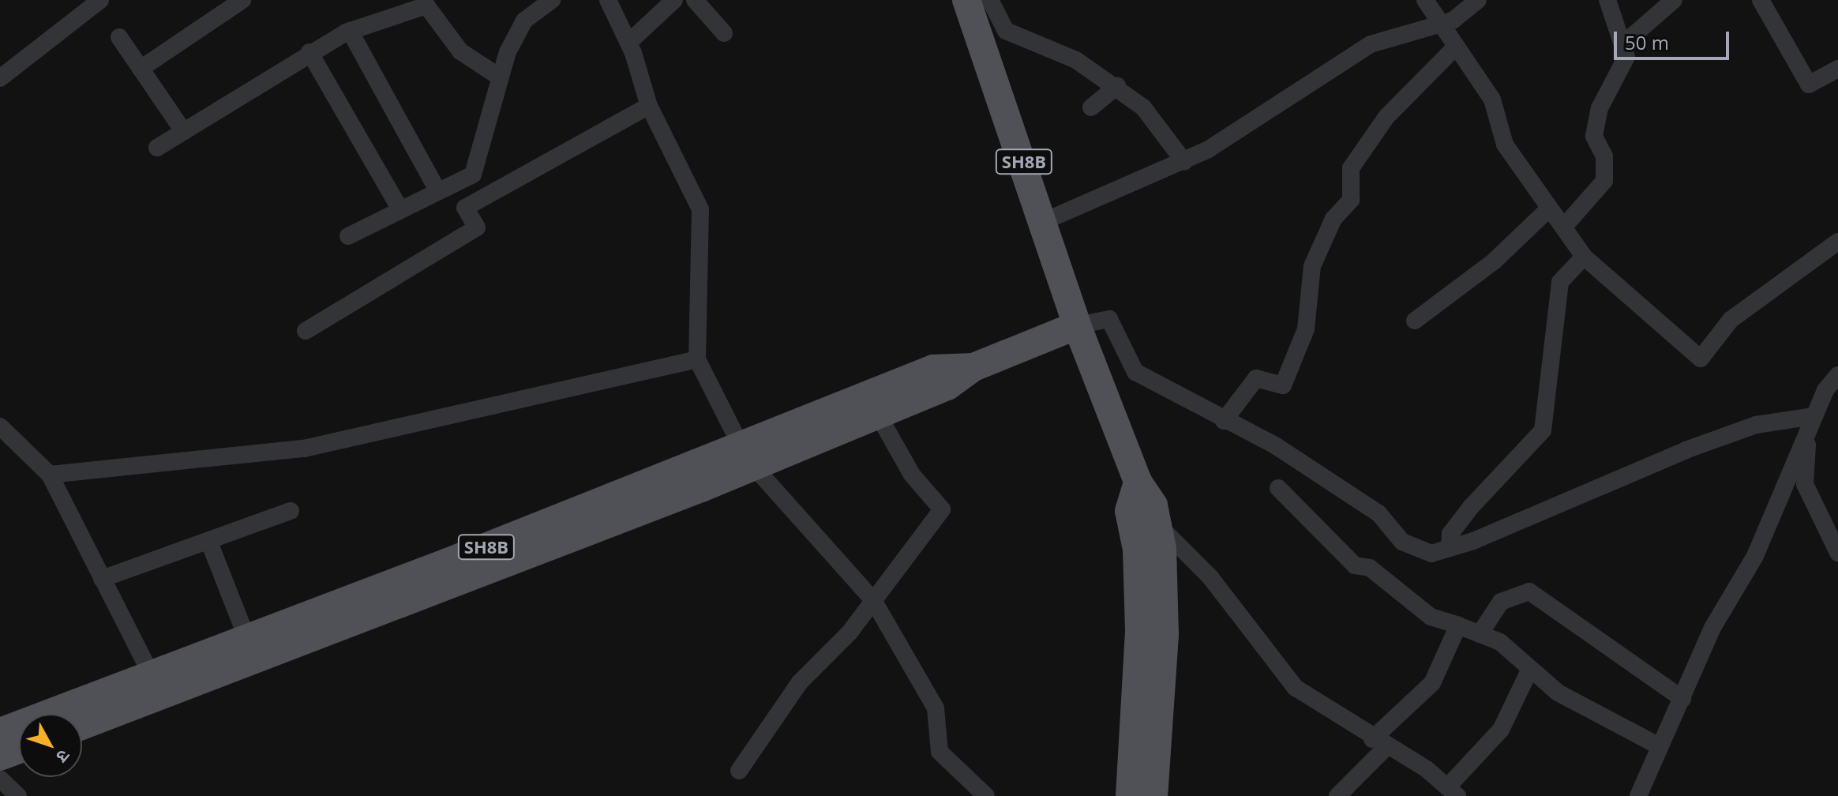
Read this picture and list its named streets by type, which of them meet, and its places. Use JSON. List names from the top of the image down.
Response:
{
  "streets": {
    "main road": ["SH8B"]
  },
  "scale_bar": "50 m",
  "north": "bottom right"
}
